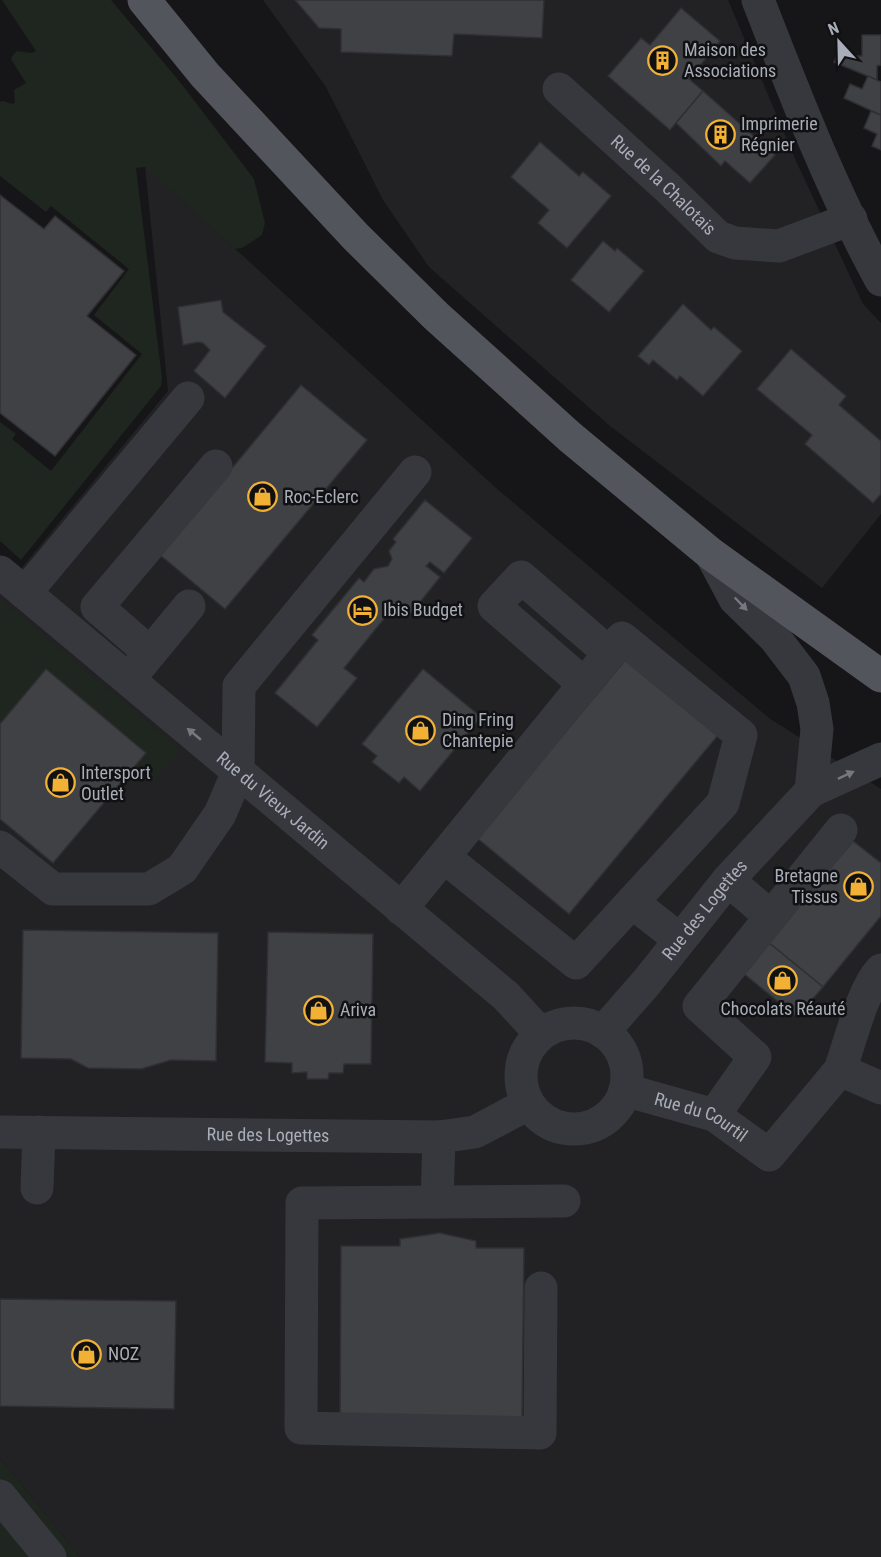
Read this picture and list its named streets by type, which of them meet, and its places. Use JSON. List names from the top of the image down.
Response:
{
  "streets": {
    "street": [
      "Rue de la Chalotais",
      "Rue du Vieux Jardin",
      "Rue des Logettes",
      "Rue du Courtil"
    ]
  },
  "crossings": [
    ["Rue du Vieux Jardin", "Rue des Logettes"],
    ["Rue du Vieux Jardin", "Rue du Courtil"],
    ["Rue des Logettes", "Rue du Courtil"]
  ],
  "places": {
    "building": ["Maison des Associations", "Imprimerie Régnier"],
    "shop": [
      "Roc-Eclerc",
      "Ding Fring Chantepie",
      "Intersport Outlet",
      "Bretagne Tissus",
      "Chocolats Réauté",
      "Ariva",
      "NOZ"
    ],
    "hotel": ["Ibis Budget"]
  },
  "north": "top"
}
